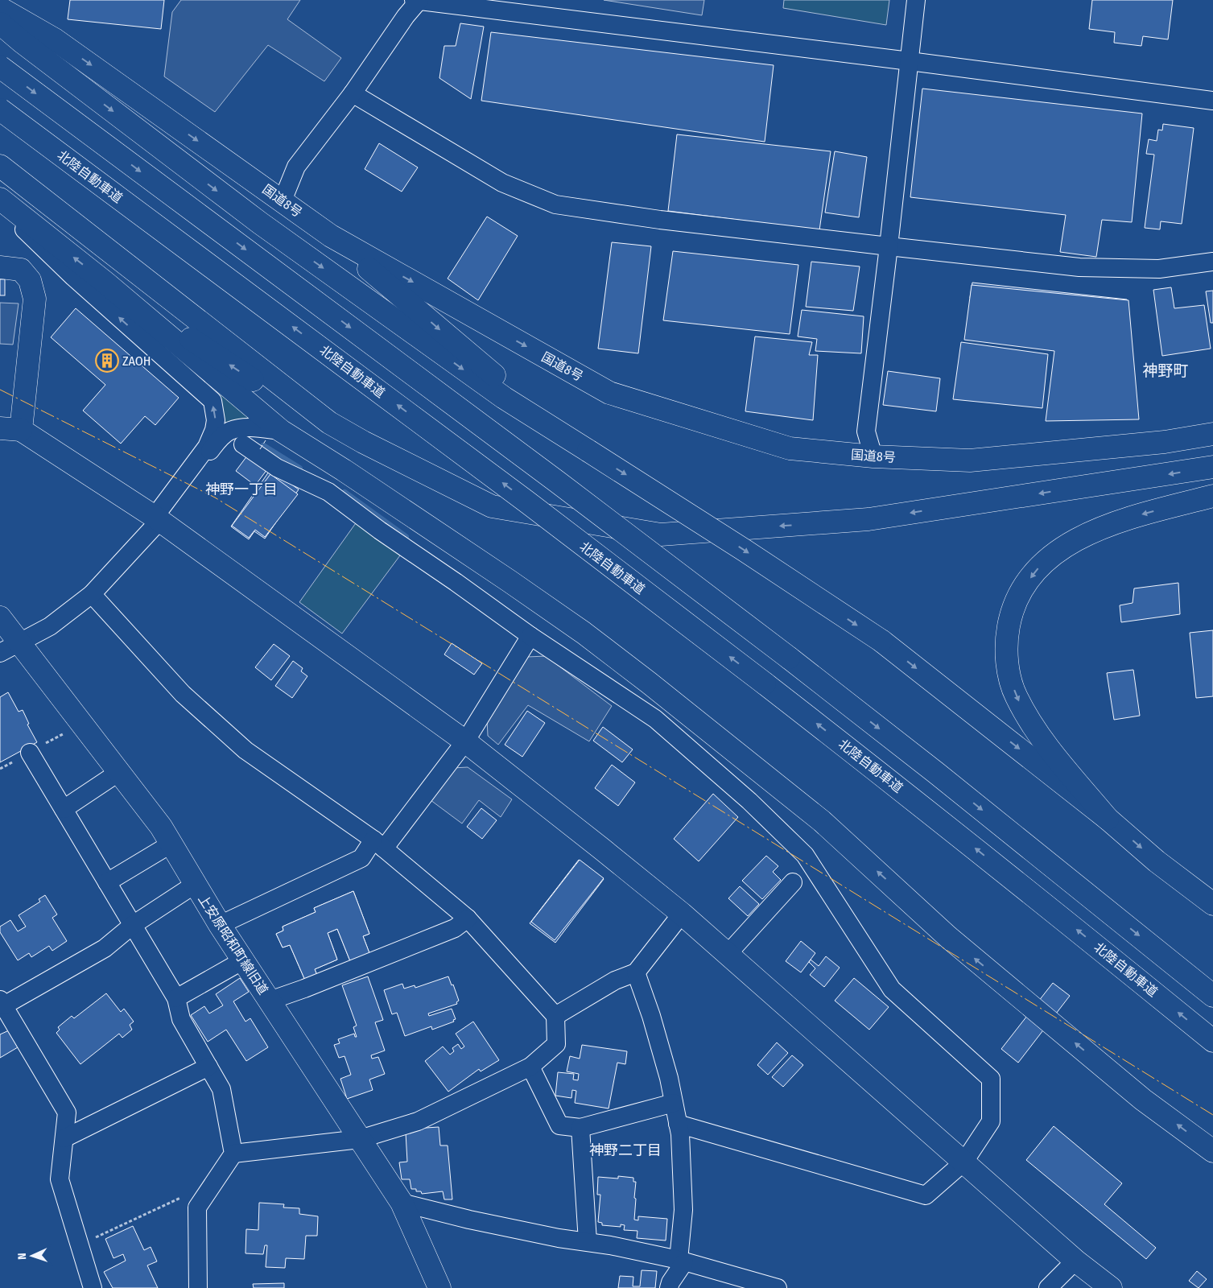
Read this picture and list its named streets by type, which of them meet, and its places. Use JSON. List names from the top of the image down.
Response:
{
  "streets": {
    "main road": ["北陸自動車道", "国道8号", "上安原昭和町線旧道"]
  },
  "districts": ["神野町", "神野一丁目", "神野二丁目"],
  "places": {
    "building": ["ZAOH"]
  },
  "north": "left"
}
